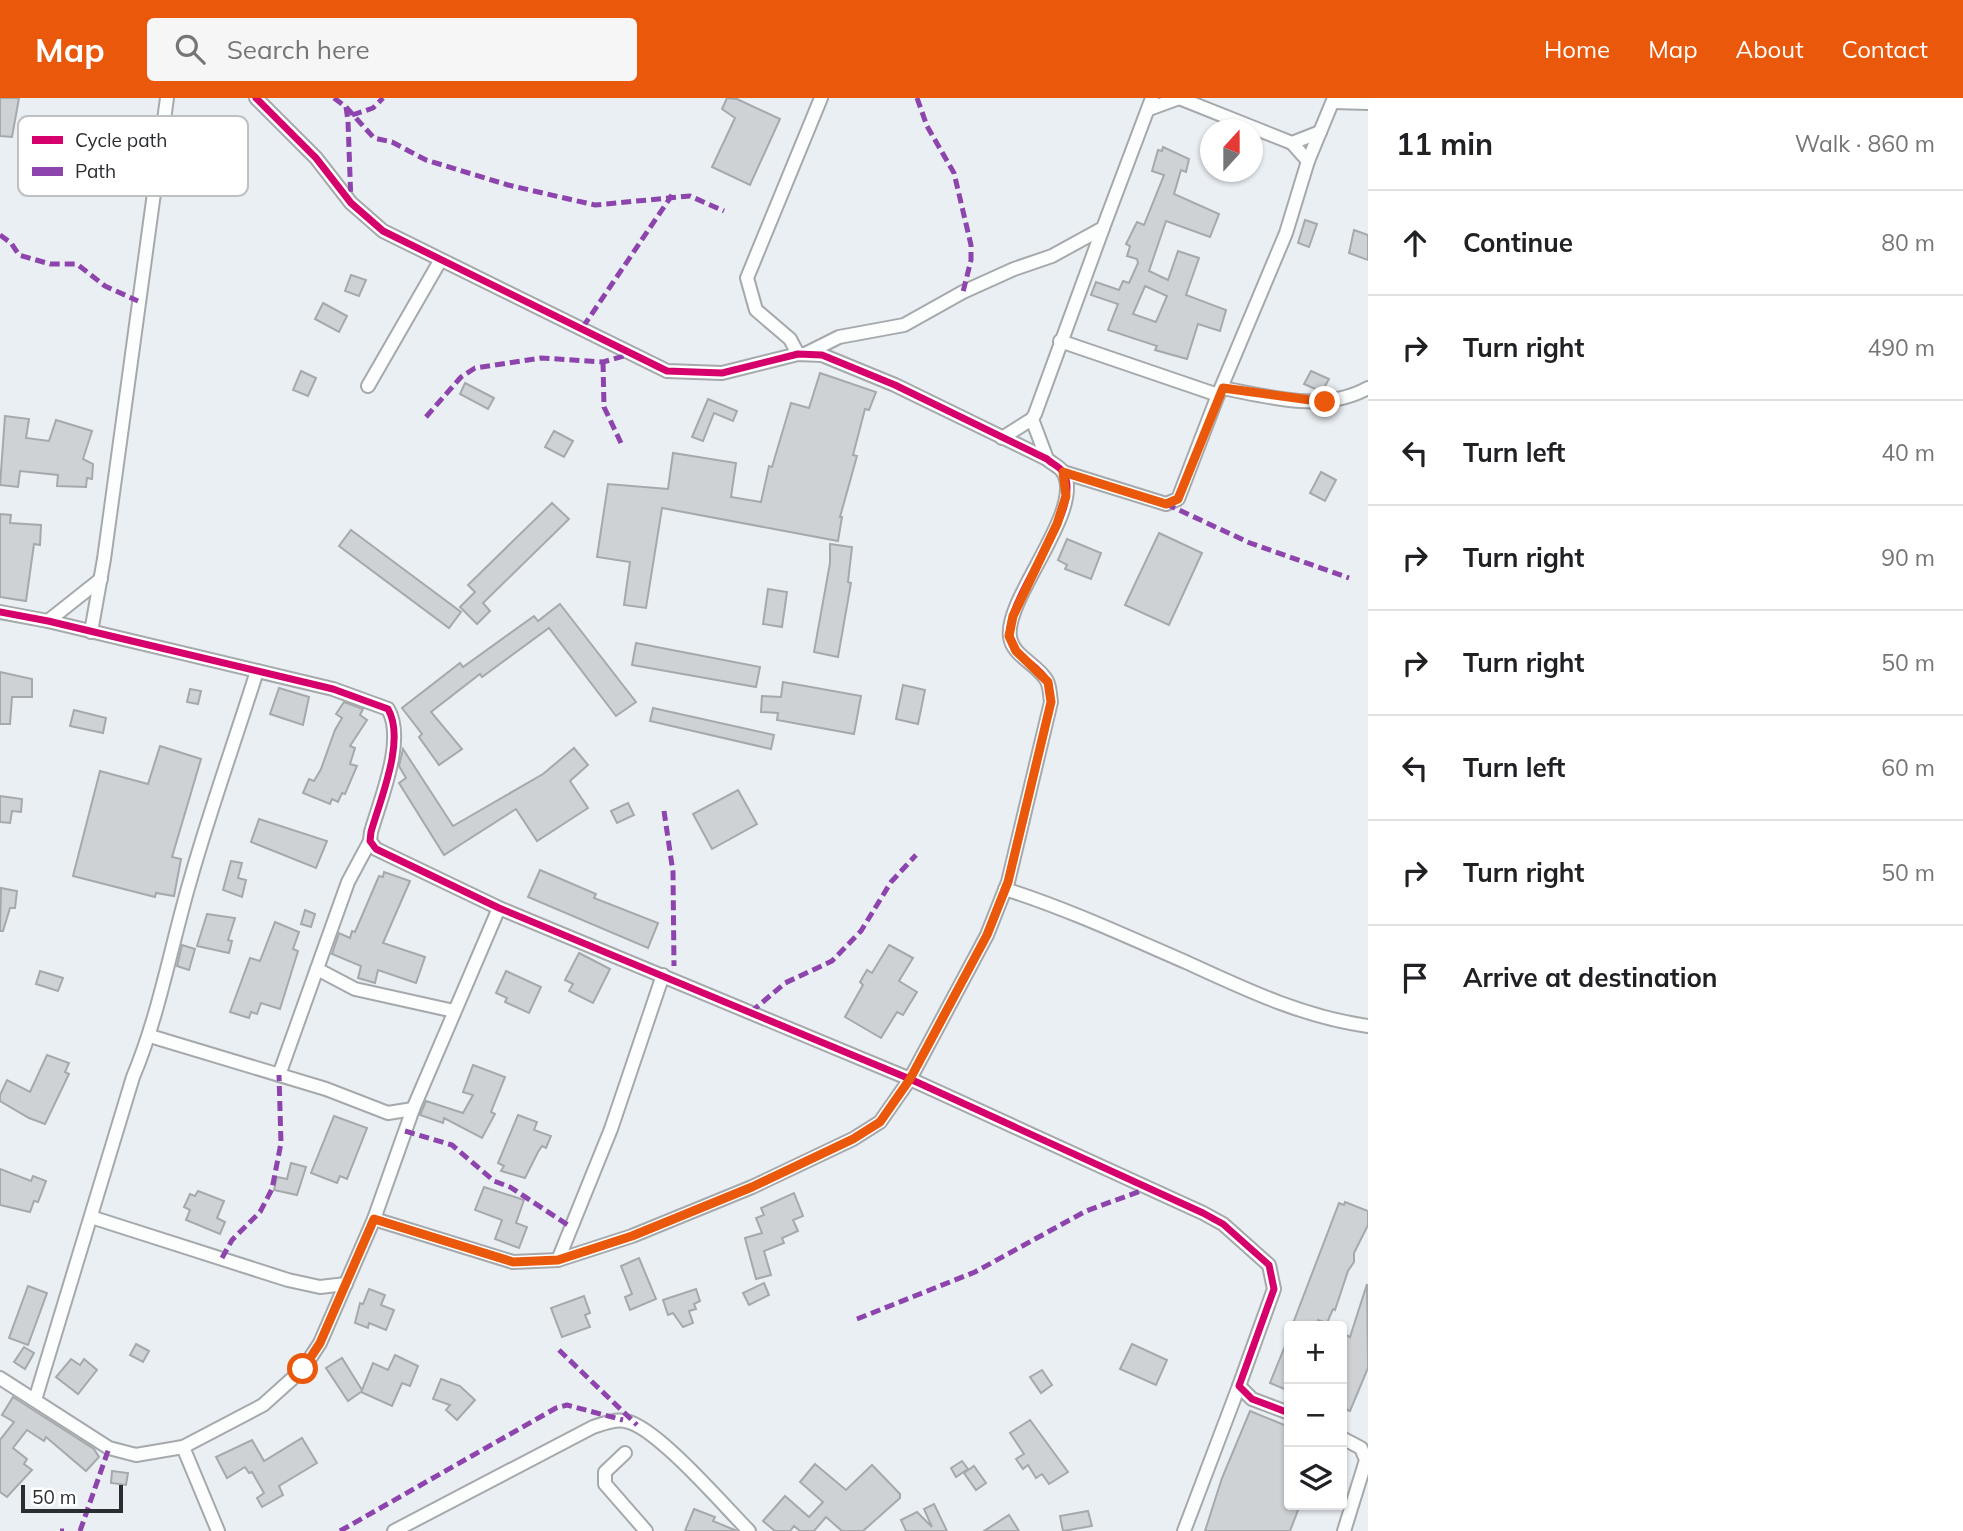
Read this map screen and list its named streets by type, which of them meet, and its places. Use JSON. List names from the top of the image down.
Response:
{
  "legend": ["Cycle path", "Path"],
  "scale_bar": "50 m",
  "north": "top",
  "page": {
    "header": "Map",
    "search": "Search here",
    "nav": [
      "Home",
      "Map",
      "About",
      "Contact"
    ],
    "heading": ["11 min", "Walk · 860 m"],
    "list": [
      ["Continue", "80 m"],
      ["Turn right", "490 m"],
      ["Turn left", "40 m"],
      ["Turn right", "90 m"],
      ["Turn right", "50 m"],
      ["Turn left", "60 m"],
      ["Turn right", "50 m"],
      "Arrive at destination"
    ],
    "map_buttons": ["+", "−"],
    "scale": "50 m"
  }
}
